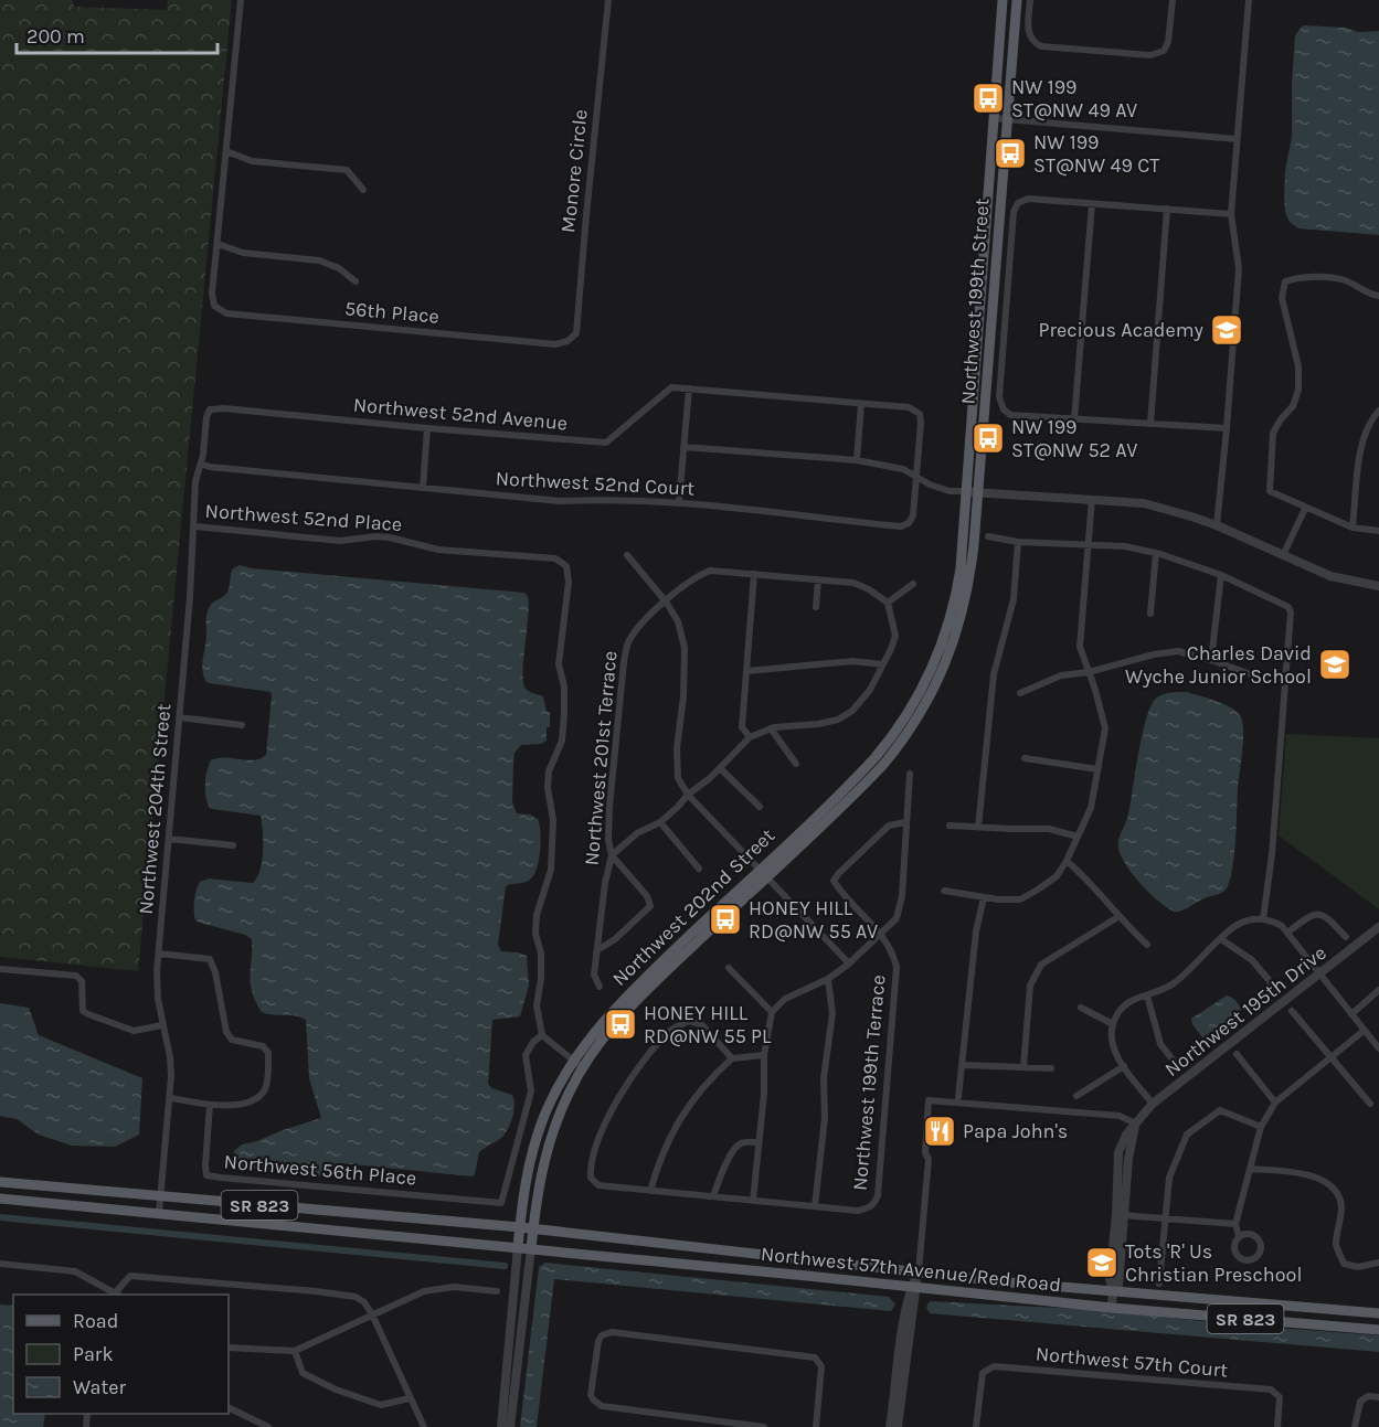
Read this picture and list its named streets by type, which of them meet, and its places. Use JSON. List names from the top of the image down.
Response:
{
  "streets": {
    "main road": [
      "Northwest 199th Street",
      "Northwest 202nd Street",
      "SR 823",
      "Northwest 57th Avenue/Red Road"
    ],
    "street": [
      "Monore Circle",
      "56th Place",
      "Northwest 52nd Avenue",
      "Northwest 52nd Court",
      "Northwest 52nd Place",
      "Northwest 201st Terrace",
      "Northwest 204th Street",
      "Northwest 195th Drive",
      "Northwest 199th Terrace",
      "Northwest 56th Place",
      "Northwest 57th Court"
    ]
  },
  "crossings": [
    ["Monore Circle", "56th Place"],
    ["Northwest 199th Street", "Northwest 202nd Street"],
    ["Northwest 52nd Avenue", "Northwest 204th Street"],
    ["Northwest 52nd Court", "Northwest 204th Street"],
    ["Northwest 52nd Place", "Northwest 204th Street"],
    ["Northwest 52nd Place", "Northwest 56th Place"],
    ["Northwest 204th Street", "SR 823"],
    ["Northwest 202nd Street", "SR 823"],
    ["Northwest 202nd Street", "Northwest 57th Avenue/Red Road"],
    ["Northwest 195th Drive", "Northwest 57th Avenue/Red Road"],
    ["SR 823", "Northwest 57th Avenue/Red Road"]
  ],
  "places": {
    "bus stop": [
      "NW 199 ST@NW 49 AV",
      "NW 199 ST@NW 49 CT",
      "NW 199 ST@NW 52 AV",
      "HONEY HILL RD@NW 55 AV",
      "HONEY HILL RD@NW 55 PL"
    ],
    "school or university": ["Precious Academy", "Charles David Wyche Junior School", "Tots 'R' Us Christian Preschool"],
    "restaurant": ["Papa John's"]
  },
  "legend": ["Road", "Park", "Water"],
  "scale_bar": "200 m"
}
